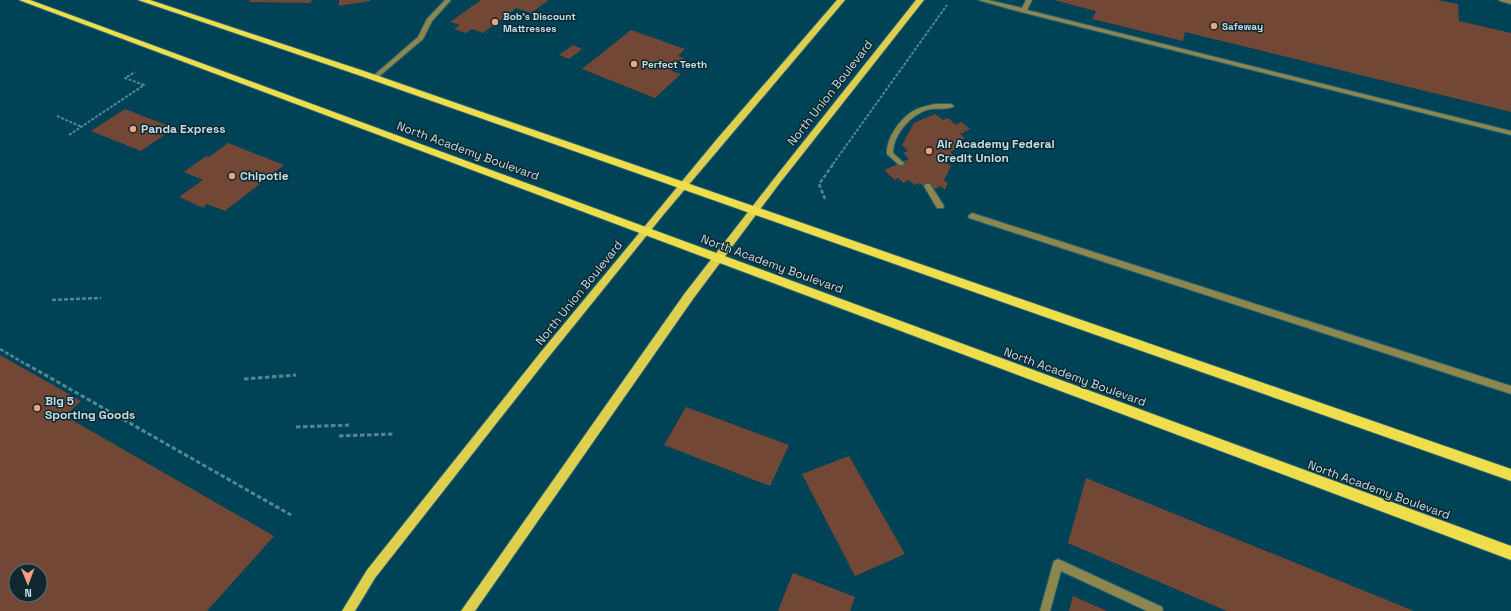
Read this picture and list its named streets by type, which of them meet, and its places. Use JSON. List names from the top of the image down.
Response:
{
  "streets": {
    "highway": ["North Academy Boulevard"],
    "main road": ["North Union Boulevard"]
  },
  "crossings": [
    ["North Union Boulevard", "North Academy Boulevard"]
  ],
  "places": [
    "Bob's Discount Mattresses",
    "Safeway",
    "Perfect Teeth",
    "Panda Express",
    "Air Academy Federal Credit Union",
    "Chipotle",
    "Big 5 Sporting Goods"
  ],
  "north": "bottom"
}
